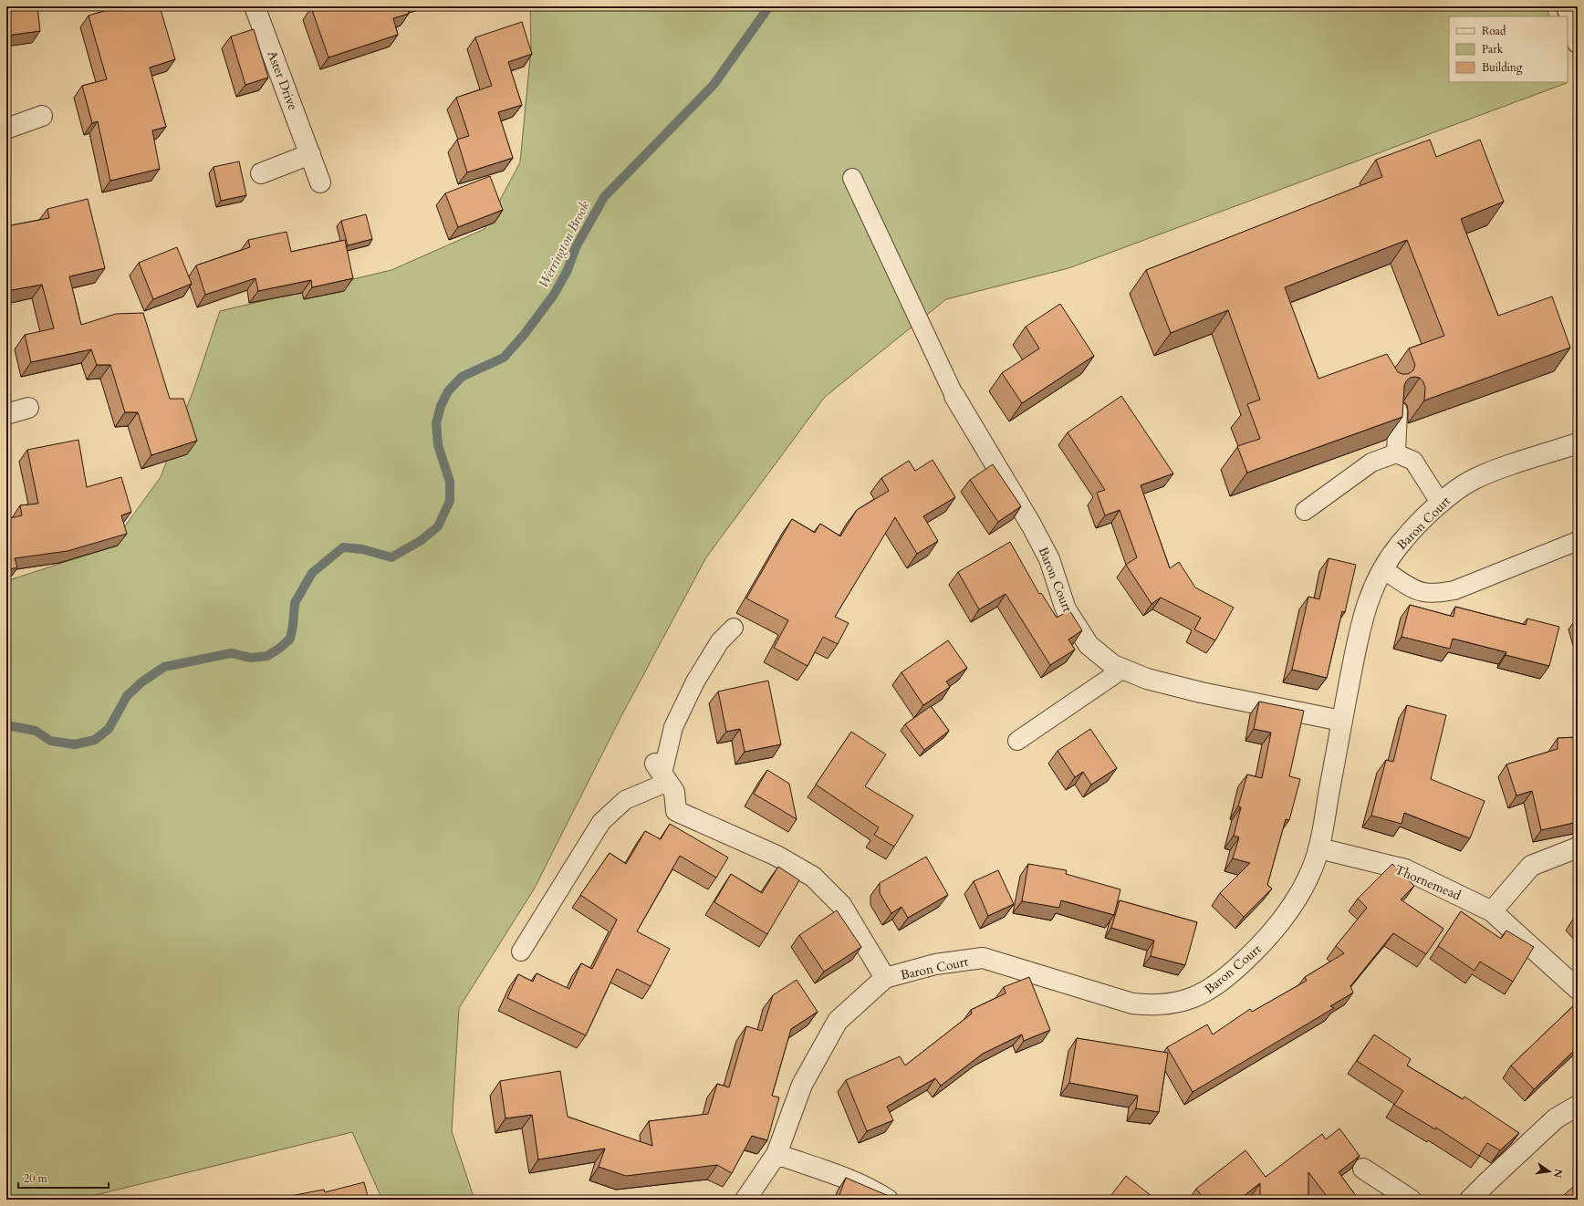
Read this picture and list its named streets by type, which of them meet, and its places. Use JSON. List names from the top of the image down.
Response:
{
  "streets": {
    "street": ["Aster Drive", "Baron Court", "Thornemead"]
  },
  "crossings": [
    ["Baron Court", "Thornemead"]
  ],
  "water": ["Werrington Brook"],
  "legend": ["Road", "Park", "Building"],
  "scale_bar": "20 m",
  "north": "right"
}
